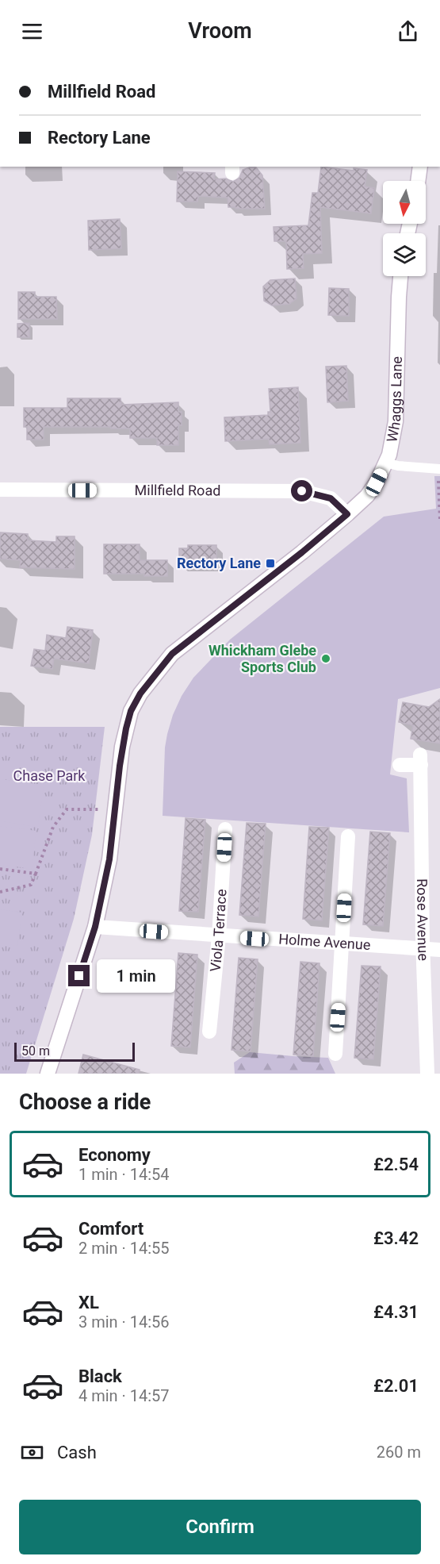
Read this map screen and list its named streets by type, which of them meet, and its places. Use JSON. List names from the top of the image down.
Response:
{
  "streets": {
    "street": [
      "Whaggs Lane",
      "Millfield Road",
      "Rose Avenue",
      "Viola Terrace",
      "Holme Avenue"
    ]
  },
  "crossings": [
    ["Whaggs Lane", "Millfield Road"],
    ["Rose Avenue", "Holme Avenue"],
    ["Viola Terrace", "Holme Avenue"]
  ],
  "parks": ["Chase Park"],
  "places": {
    "transit": ["Rectory Lane"],
    "other": ["Whickham Glebe Sports Club"]
  },
  "scale_bar": "50 m",
  "north": "bottom",
  "page": {
    "header": "Vroom",
    "banner": ["Millfield Road", "Rectory Lane"],
    "bubble": "1 min",
    "scale": "50 m",
    "heading": "Choose a ride",
    "list": [
      {
        "name": "Economy",
        "note": "1 min · 14:54",
        "value": "£2.54"
      },
      {
        "name": "Comfort",
        "note": "2 min · 14:55",
        "value": "£3.42"
      },
      {
        "name": "XL",
        "note": "3 min · 14:56",
        "value": "£4.31"
      },
      {
        "name": "Black",
        "note": "4 min · 14:57",
        "value": "£2.01"
      }
    ],
    "pay": ["Cash", "260 m"],
    "buttons": "Confirm"
  }
}
